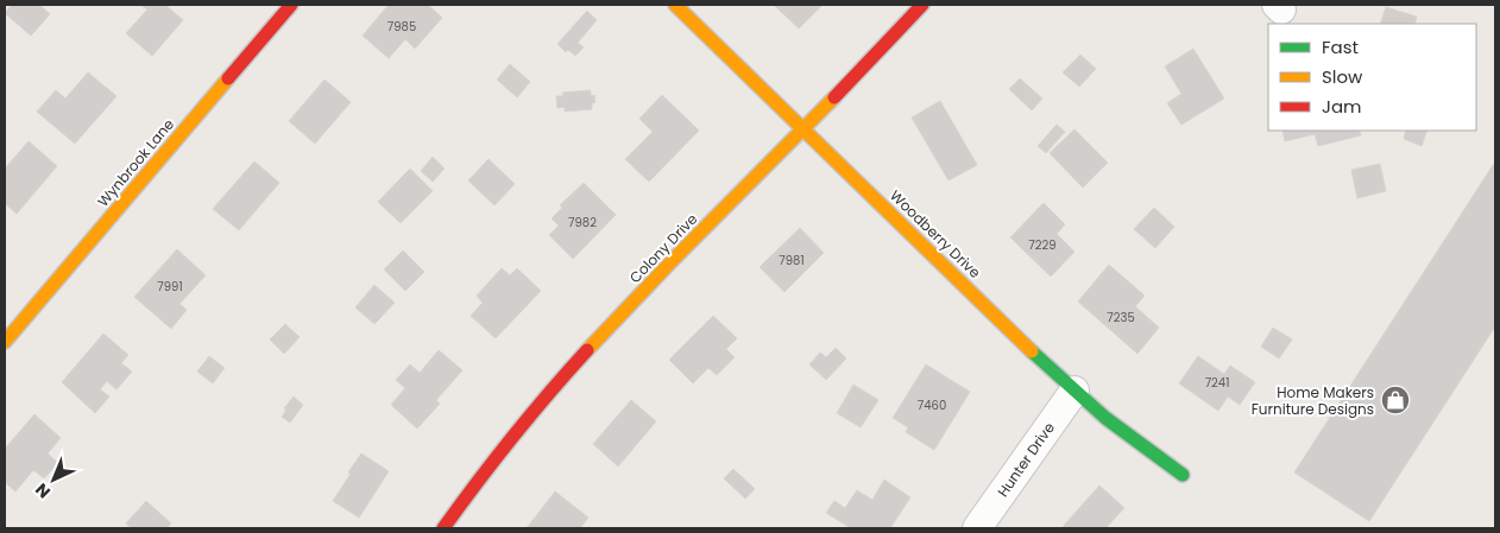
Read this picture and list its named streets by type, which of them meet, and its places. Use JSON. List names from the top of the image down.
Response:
{
  "streets": {
    "street": [
      "Wynbrook Lane",
      "Woodberry Drive",
      "Colony Drive",
      "Hunter Drive"
    ]
  },
  "crossings": [
    ["Woodberry Drive", "Colony Drive"],
    ["Woodberry Drive", "Hunter Drive"]
  ],
  "places": {
    "shop": ["Home Makers Furniture Designs"]
  },
  "house_numbers": [
    "7985",
    "7982",
    "7229",
    "7981",
    "7991",
    "7235",
    "7241",
    "7460"
  ],
  "legend": ["Fast", "Slow", "Jam"],
  "north": "bottom left"
}
